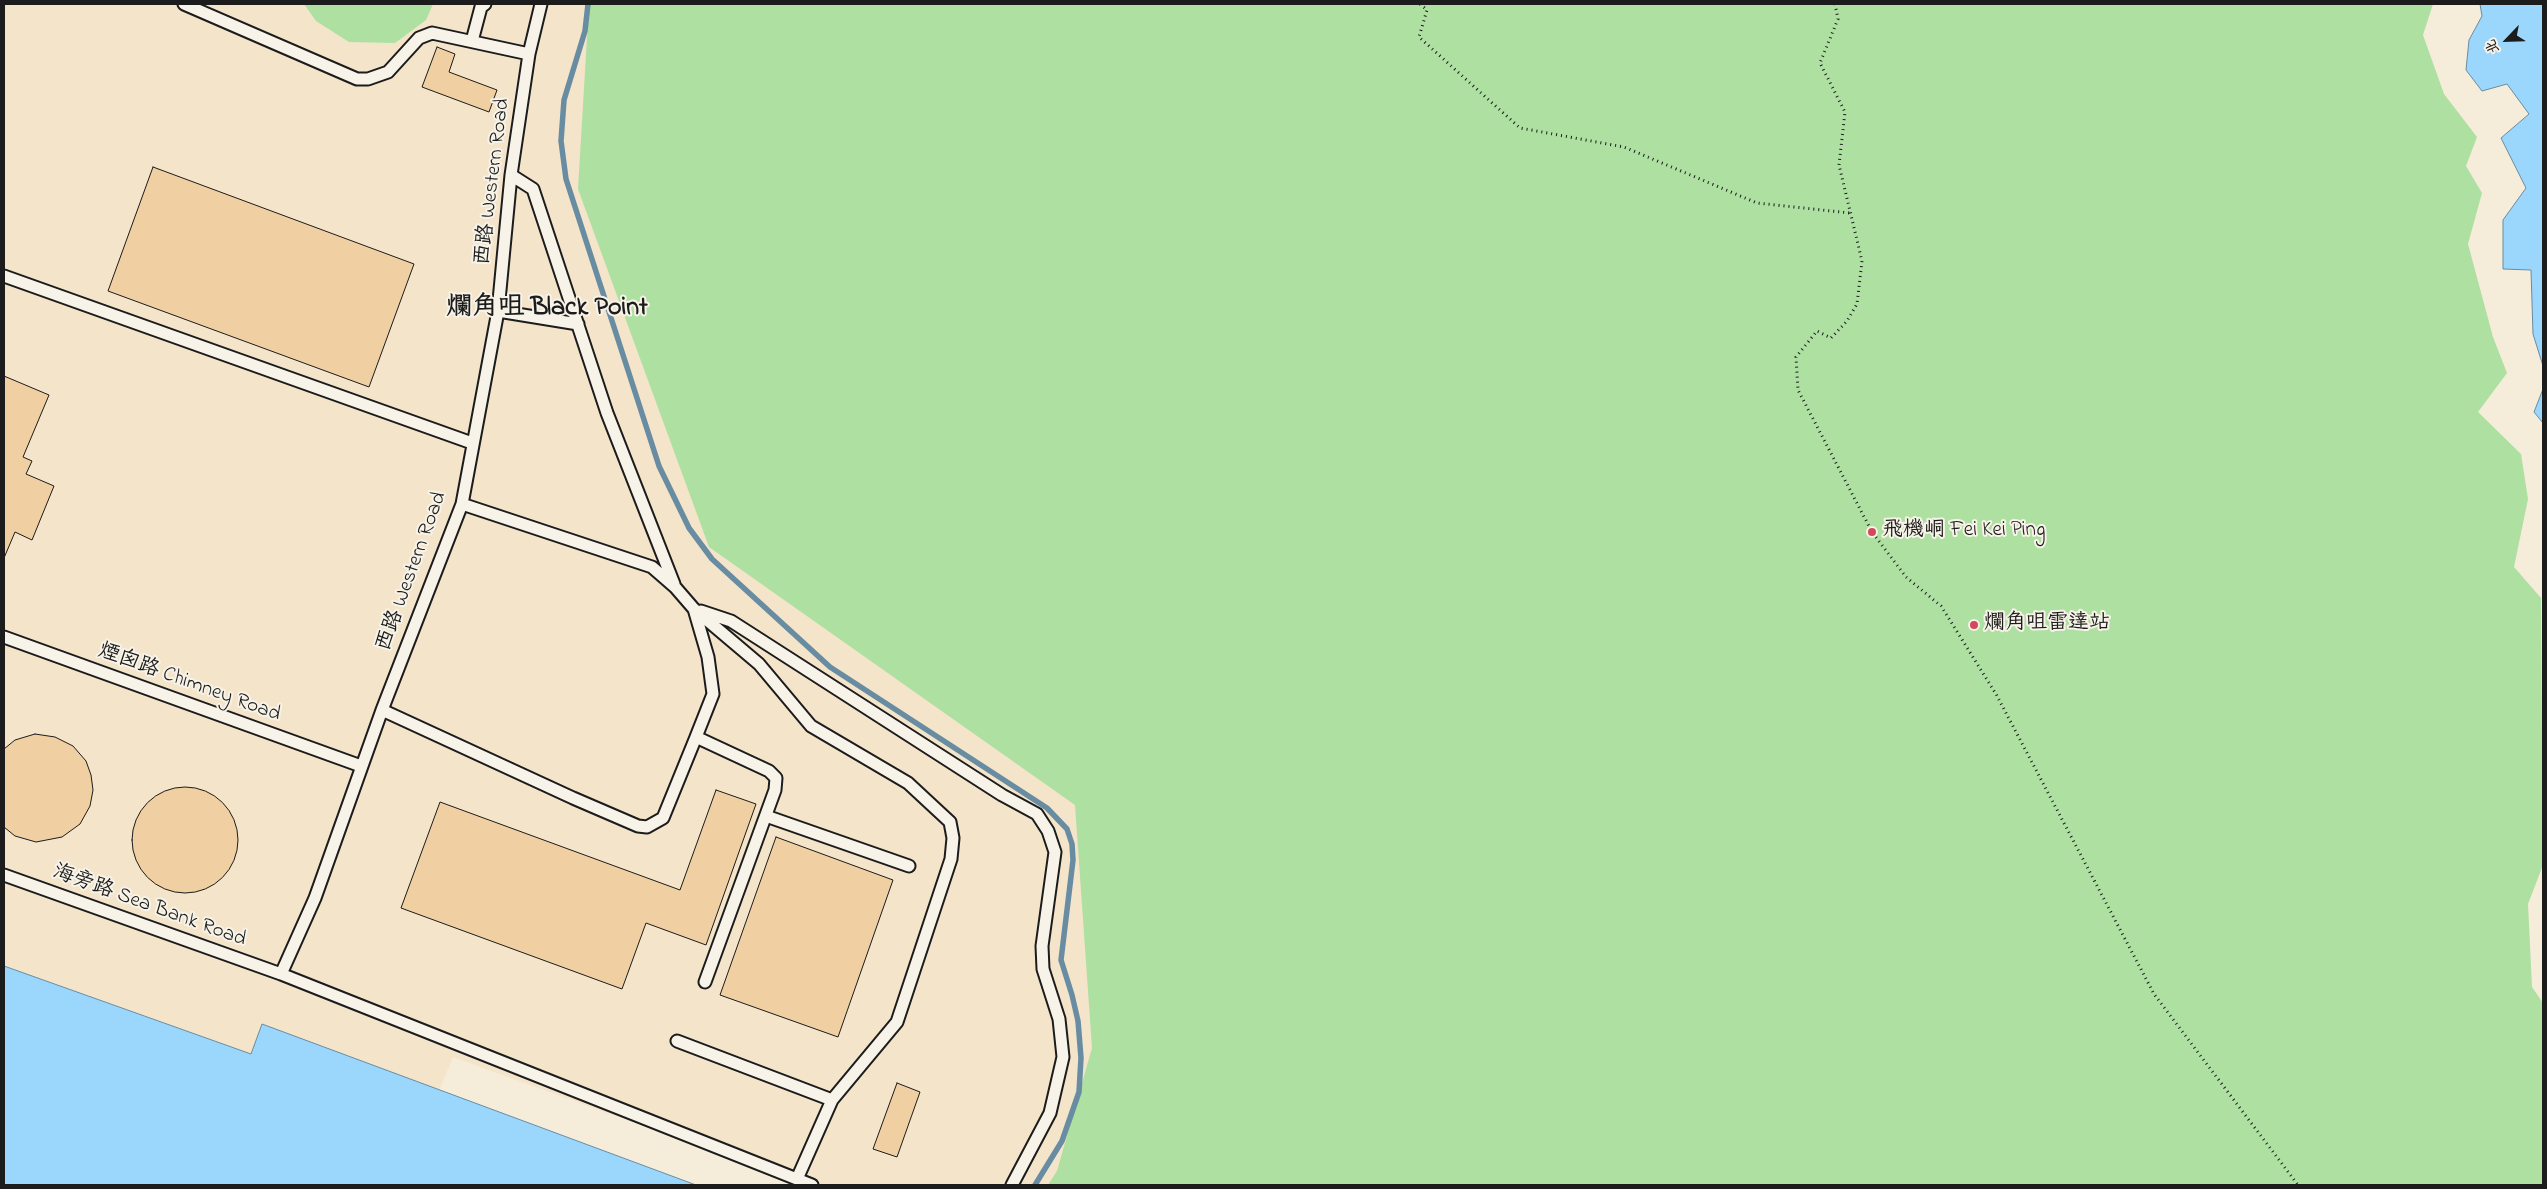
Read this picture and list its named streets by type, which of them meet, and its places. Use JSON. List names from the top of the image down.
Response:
{
  "streets": {
    "lane": ["西路 Western Road", "煙囱路 Chimney Road", "海旁路 Sea Bank Road"]
  },
  "crossings": [
    ["西路 Western Road", "煙囱路 Chimney Road"],
    ["西路 Western Road", "海旁路 Sea Bank Road"]
  ],
  "districts": ["爛角咀 Black Point"],
  "places": ["飛機峒 Fei Kei Ping", "爛角咀雷達站"],
  "north": "bottom left"
}
